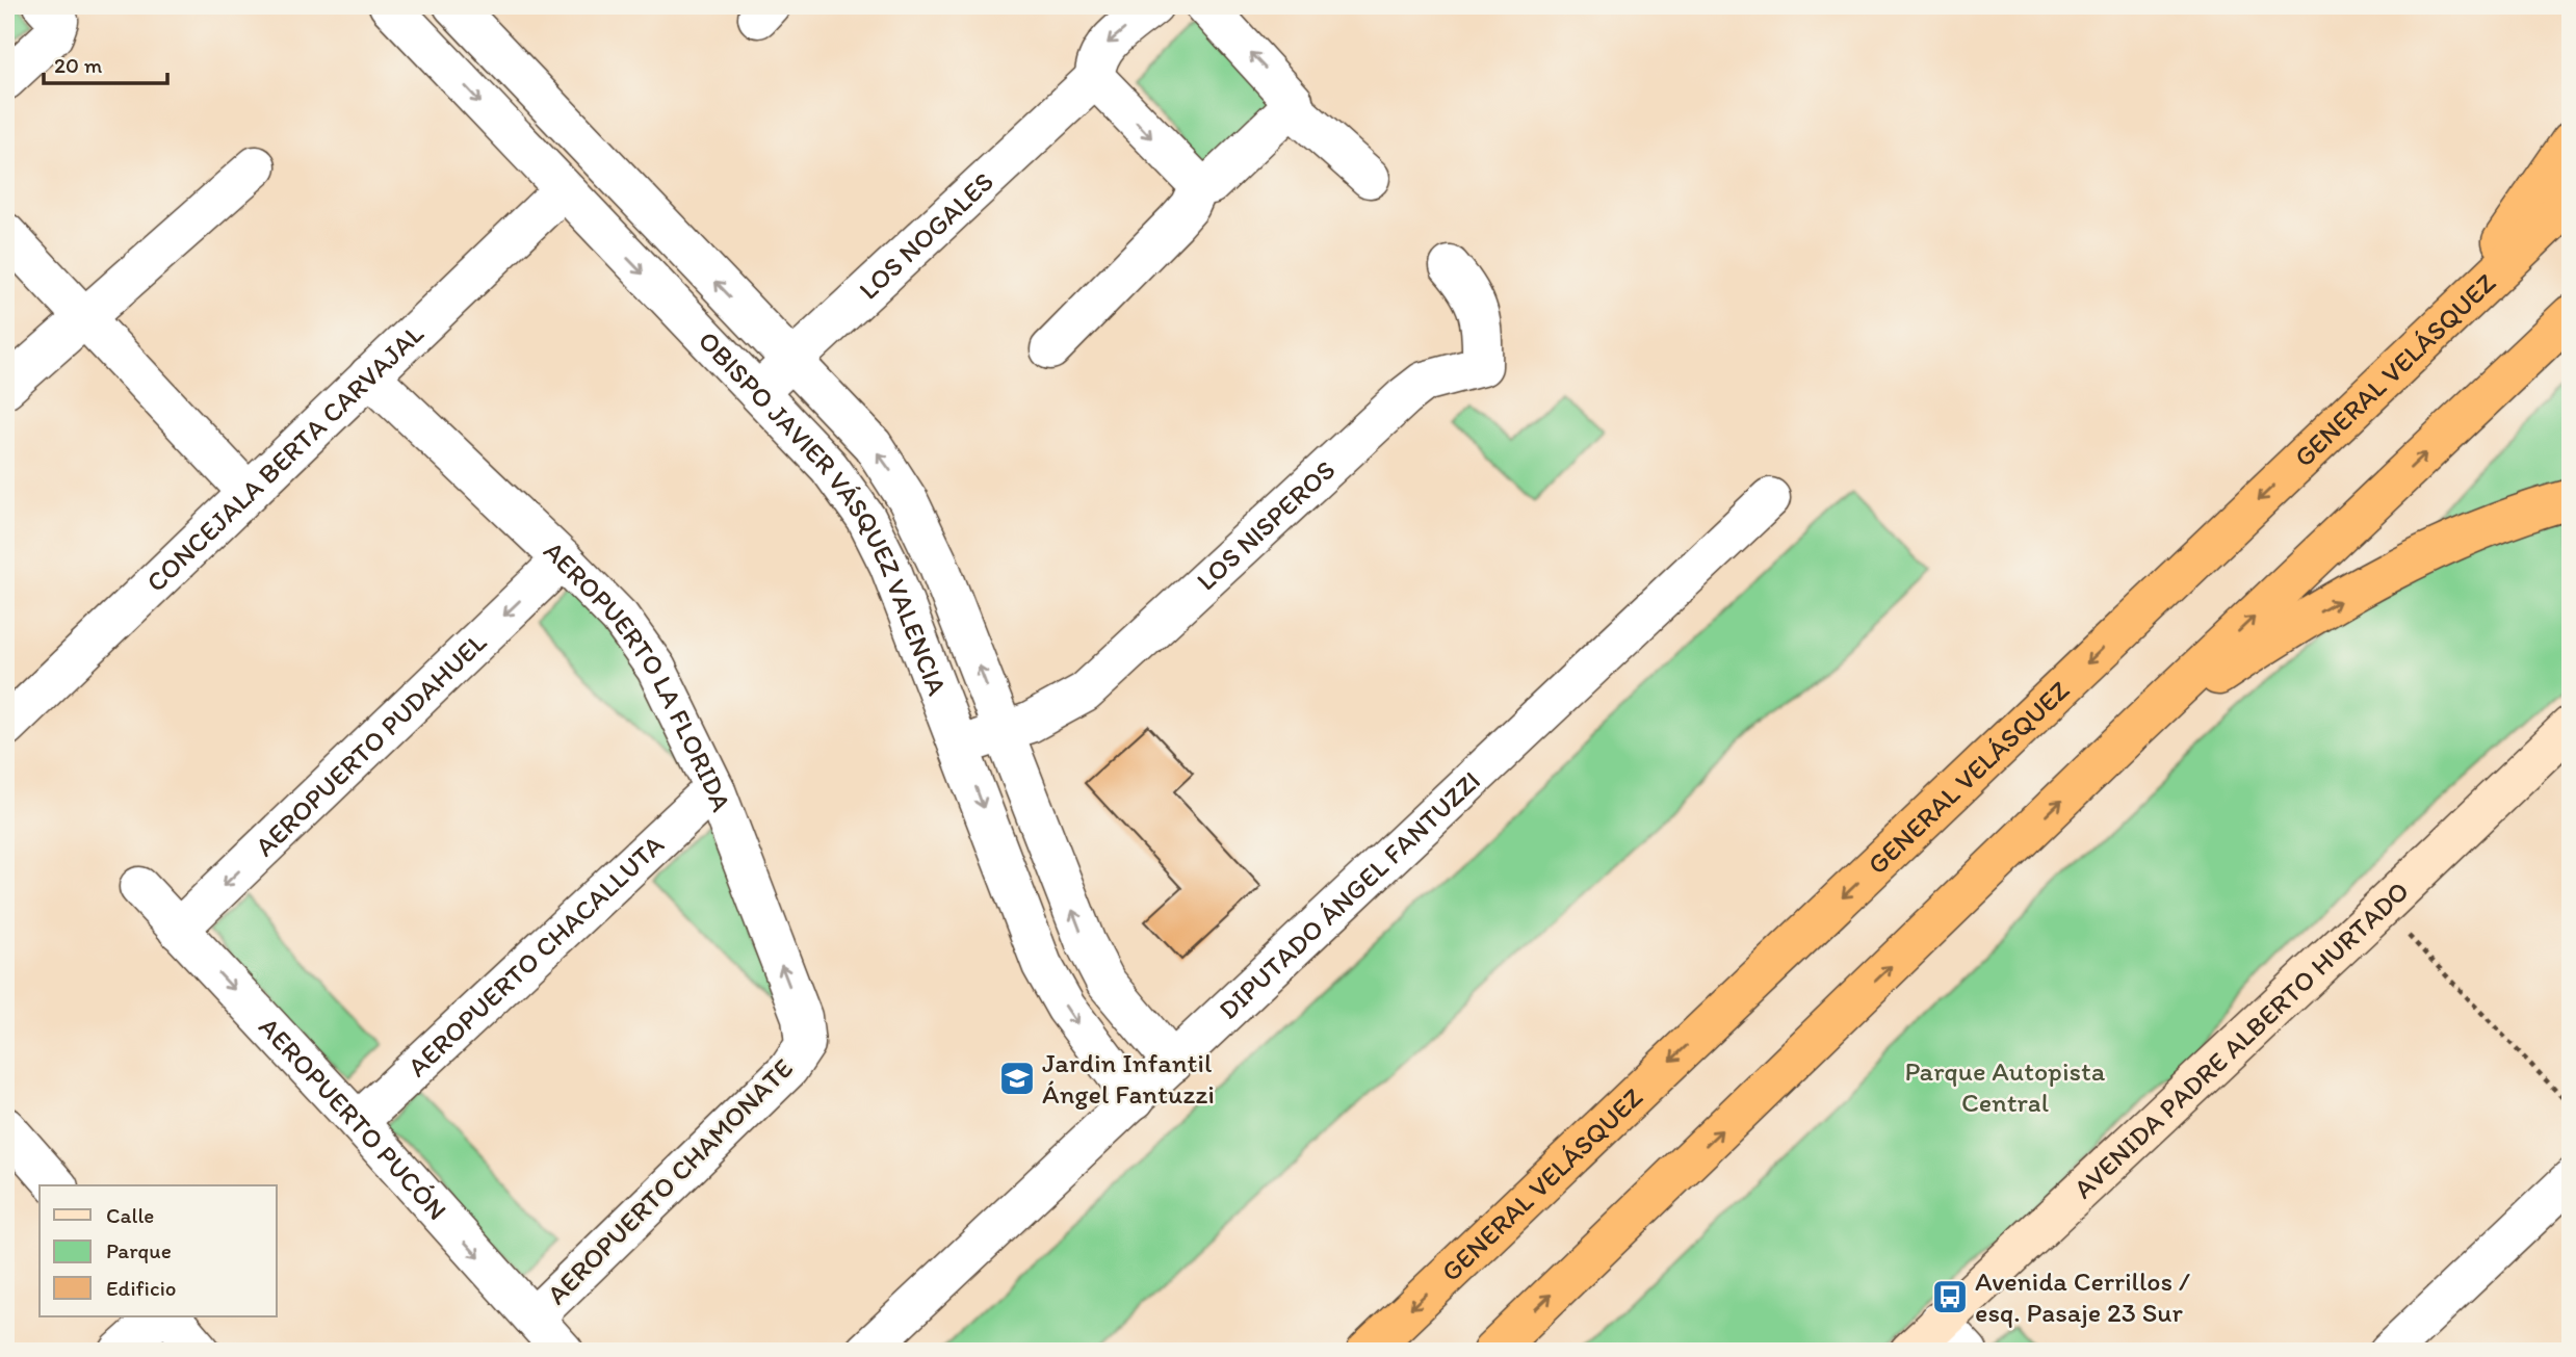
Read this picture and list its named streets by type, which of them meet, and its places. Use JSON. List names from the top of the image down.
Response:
{
  "streets": {
    "highway": ["GENERAL VELÁSQUEZ"],
    "street": [
      "LOS NOGALES",
      "CONCEJALA BERTA CARVAJAL",
      "OBISPO JAVIER VÁSQUEZ VALENCIA",
      "LOS NISPEROS",
      "AEROPUERTO LA FLORIDA",
      "AEROPUERTO PUDAHUEL",
      "DIPUTADO ÁNGEL FANTUZZI",
      "AEROPUERTO CHACALLUTA",
      "AVENIDA PADRE ALBERTO HURTADO",
      "AEROPUERTO PUCÓN",
      "AEROPUERTO CHAMONATE"
    ]
  },
  "crossings": [
    ["LOS NOGALES", "OBISPO JAVIER VÁSQUEZ VALENCIA"],
    ["CONCEJALA BERTA CARVAJAL", "OBISPO JAVIER VÁSQUEZ VALENCIA"],
    ["CONCEJALA BERTA CARVAJAL", "AEROPUERTO LA FLORIDA"],
    ["OBISPO JAVIER VÁSQUEZ VALENCIA", "LOS NISPEROS"],
    ["OBISPO JAVIER VÁSQUEZ VALENCIA", "DIPUTADO ÁNGEL FANTUZZI"],
    ["AEROPUERTO LA FLORIDA", "AEROPUERTO PUDAHUEL"],
    ["AEROPUERTO LA FLORIDA", "AEROPUERTO CHACALLUTA"],
    ["AEROPUERTO LA FLORIDA", "AEROPUERTO CHAMONATE"],
    ["AEROPUERTO PUDAHUEL", "AEROPUERTO PUCÓN"],
    ["AEROPUERTO CHACALLUTA", "AEROPUERTO PUCÓN"],
    ["AEROPUERTO PUCÓN", "AEROPUERTO CHAMONATE"]
  ],
  "one_way": ["AEROPUERTO PUDAHUEL", "AEROPUERTO PUCÓN"],
  "parks": ["Parque Autopista Central"],
  "places": {
    "school or university": ["Jardin Infantil Ángel Fantuzzi"],
    "bus stop": ["Avenida Cerrillos / esq. Pasaje 23 Sur"]
  },
  "legend": ["Calle", "Parque", "Edificio"],
  "scale_bar": "20 m"
}
